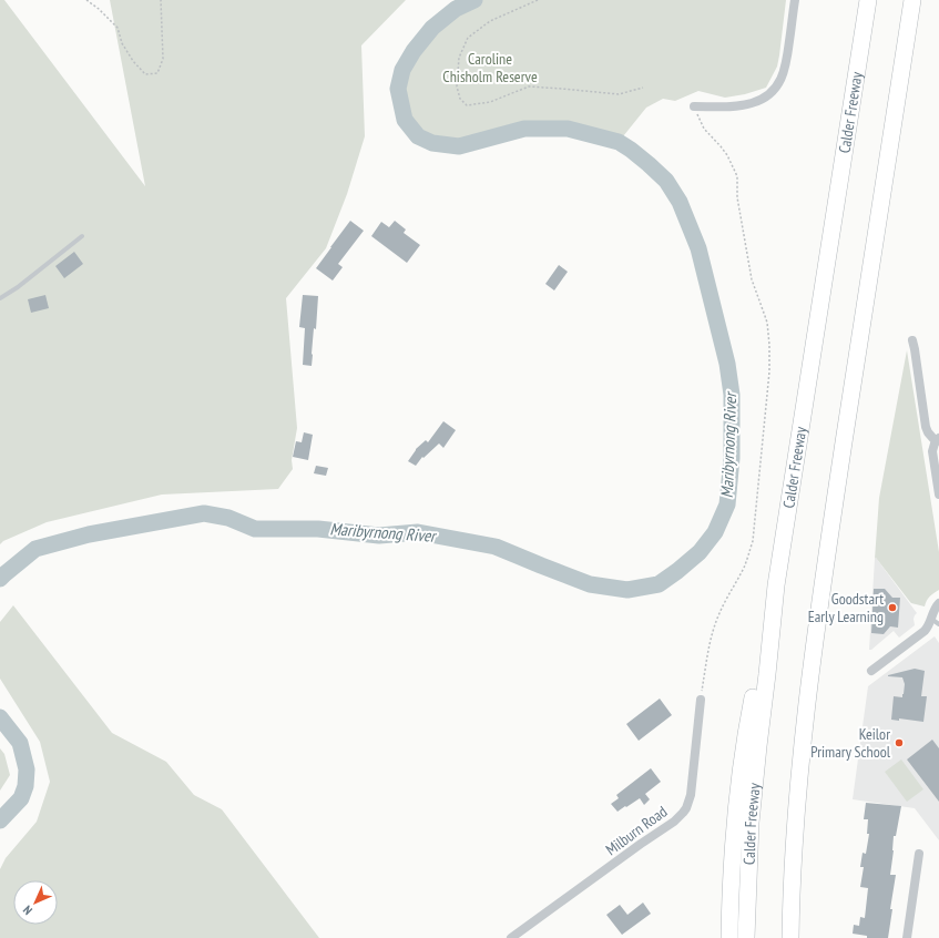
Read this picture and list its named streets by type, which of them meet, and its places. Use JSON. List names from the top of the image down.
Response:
{
  "streets": {
    "highway": ["Calder Freeway"],
    "street": ["Milburn Road"]
  },
  "water": ["Maribyrnong River"],
  "parks": ["Caroline Chisholm Reserve"],
  "places": ["Goodstart Early Learning", "Keilor Primary School"],
  "north": "bottom left"
}
